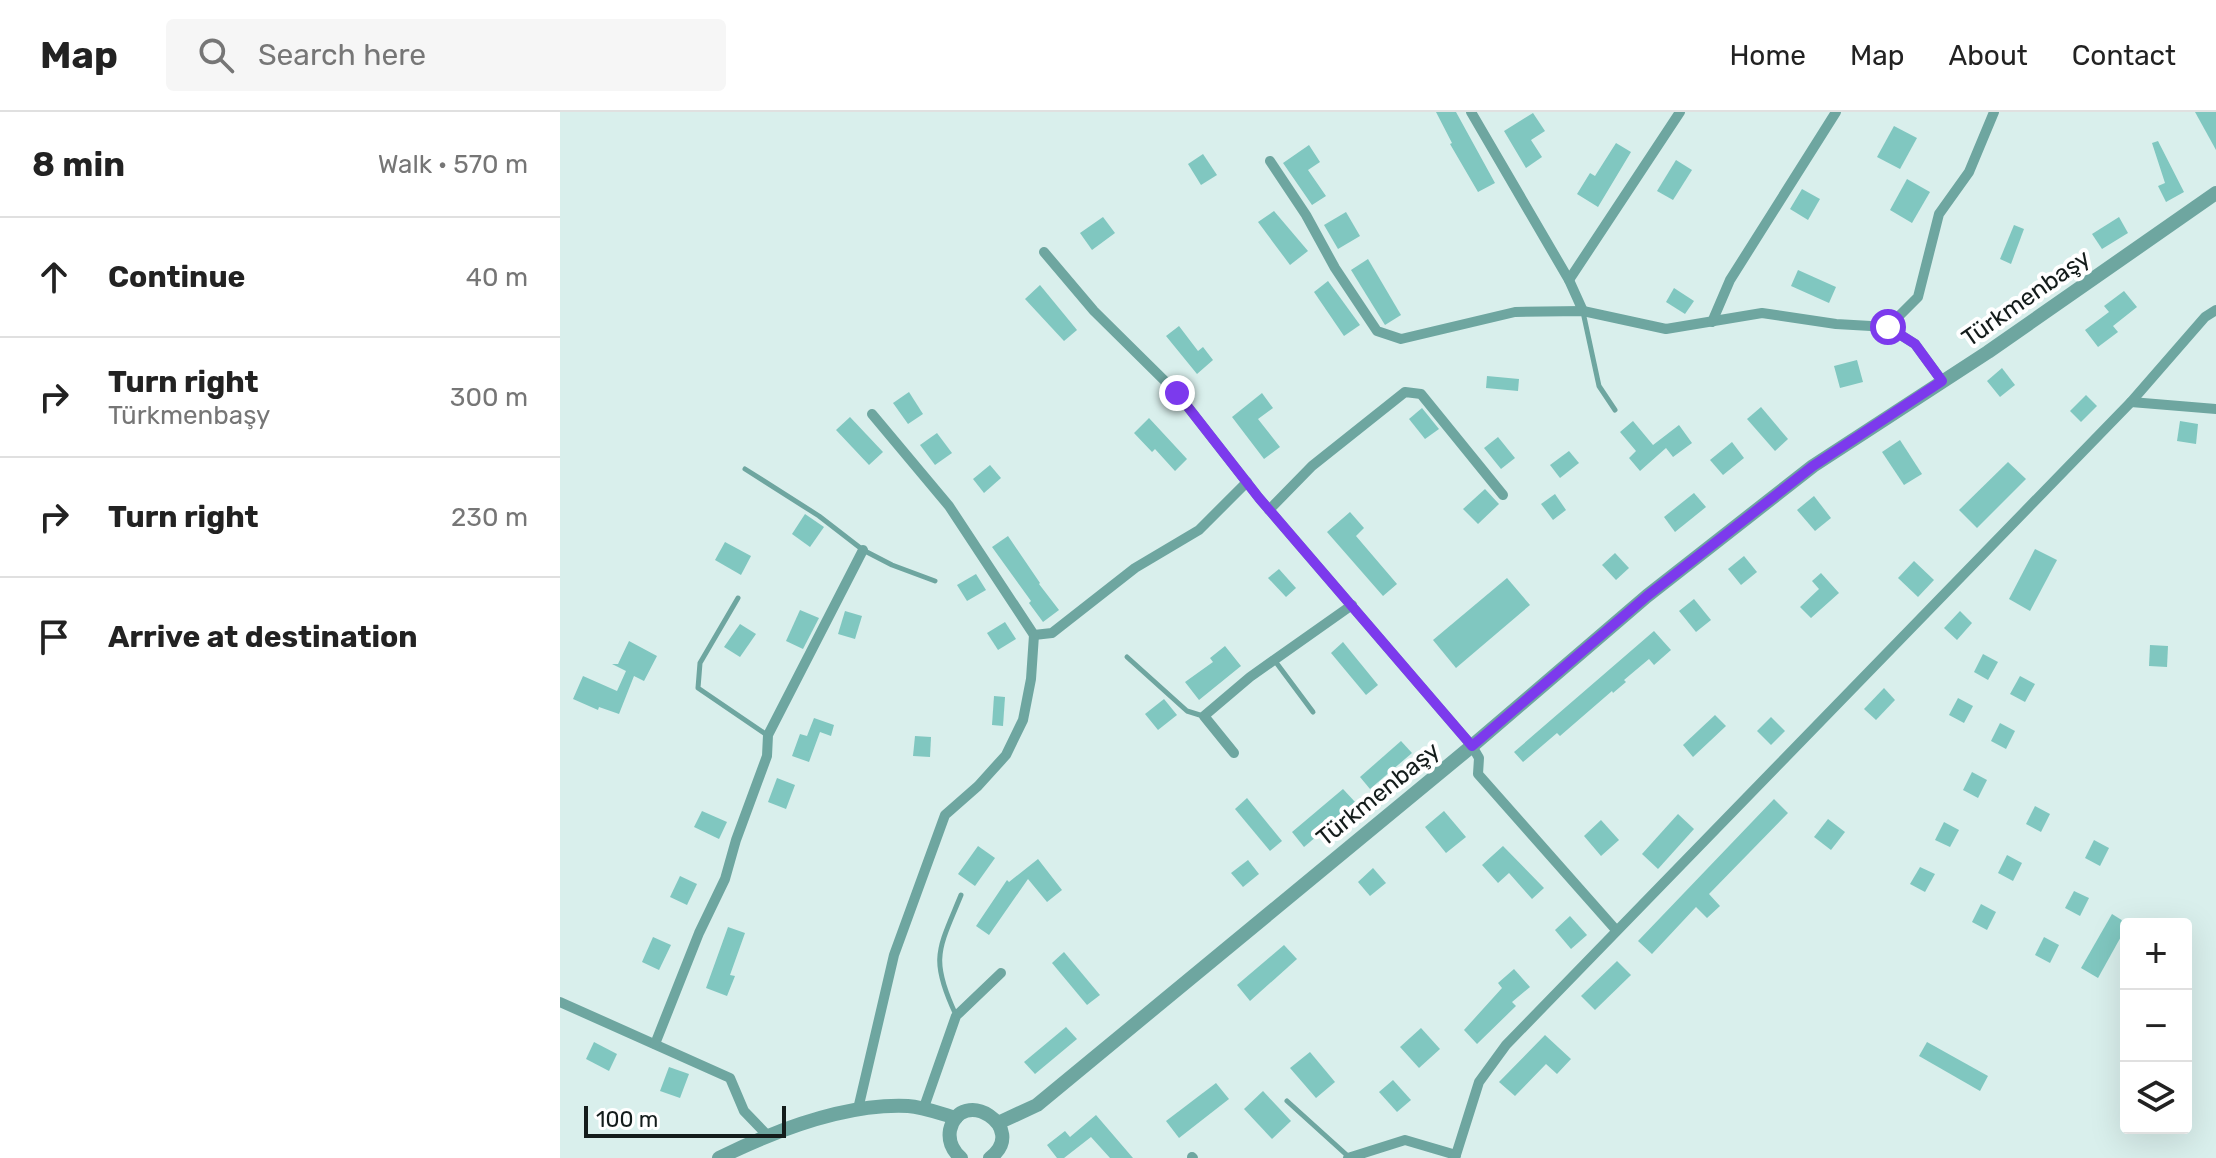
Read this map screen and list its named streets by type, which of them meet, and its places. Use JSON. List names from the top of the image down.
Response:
{
  "streets": {
    "street": ["Türkmenbaşy"]
  },
  "scale_bar": "100 m",
  "page": {
    "header": "Map",
    "search": "Search here",
    "nav": [
      "Home",
      "Map",
      "About",
      "Contact"
    ],
    "heading": ["8 min", "Walk · 570 m"],
    "list": [
      ["Continue", "40 m"],
      ["Turn right", "Türkmenbaşy", "300 m"],
      ["Turn right", "230 m"],
      "Arrive at destination"
    ],
    "map_buttons": ["+", "−"],
    "scale": "100 m"
  }
}
